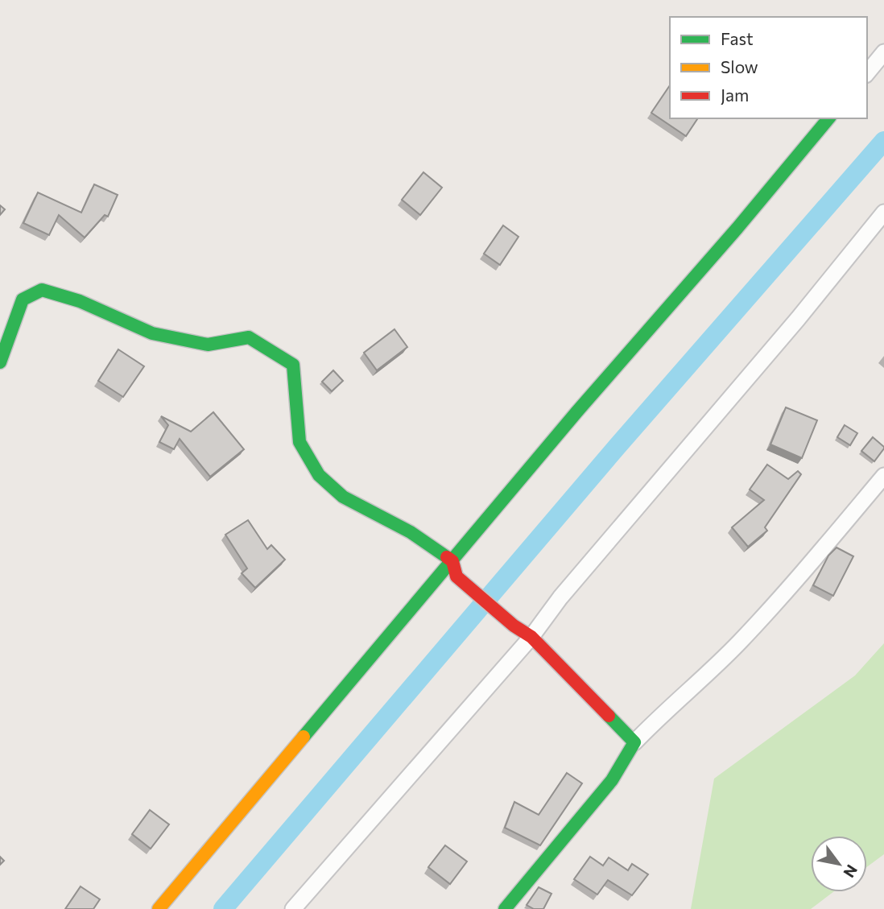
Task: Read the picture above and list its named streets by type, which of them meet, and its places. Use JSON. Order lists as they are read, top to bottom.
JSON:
{
  "legend": ["Fast", "Slow", "Jam"],
  "north": "bottom right"
}
